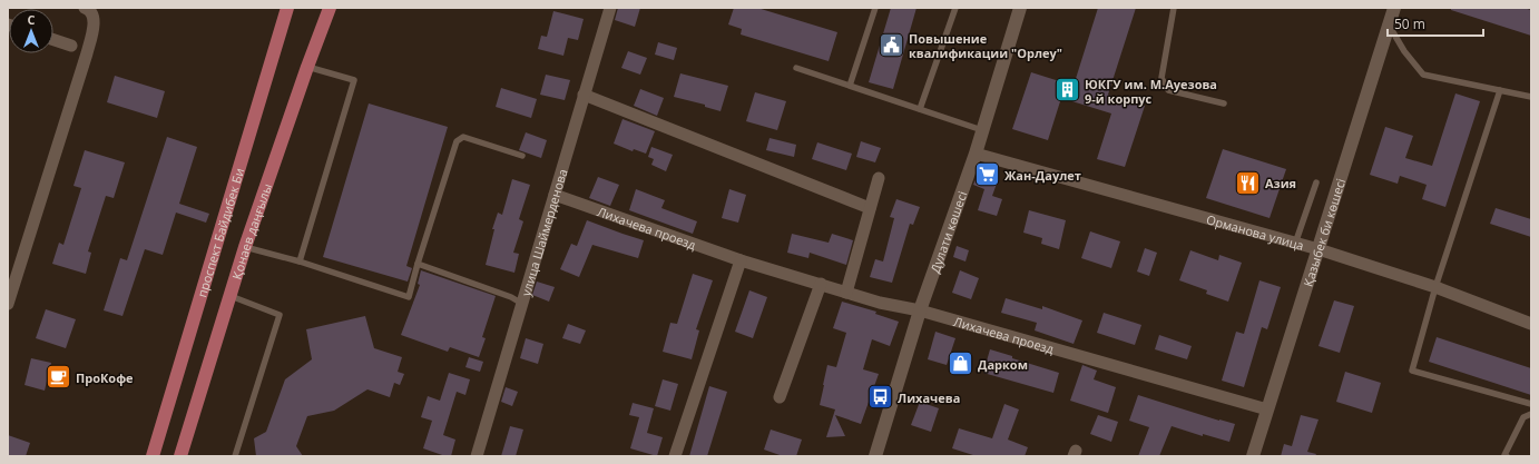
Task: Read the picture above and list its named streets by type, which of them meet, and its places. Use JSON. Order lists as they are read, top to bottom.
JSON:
{
  "streets": {
    "main road": [
      "Қонаев даңғылы",
      "проспект Байдибек Би",
      "Қазыбек би көшесі",
      "Дулати көшесі"
    ],
    "street": ["Лихачева проезд", "улица Шаймерденова", "Орманова улица"]
  },
  "crossings": [
    ["Лихачева проезд", "Қазыбек би көшесі"],
    ["Лихачева проезд", "улица Шаймерденова"],
    ["Лихачева проезд", "Дулати көшесі"],
    ["Қазыбек би көшесі", "Орманова улица"],
    ["Дулати көшесі", "Орманова улица"]
  ],
  "places": {
    "public building": ["Повышение квалификации \"Орлеу\""],
    "building": ["ЮКГУ им. М.Ауезова 9-й корпус"],
    "supermarket": ["Жан-Даулет"],
    "restaurant": ["Азия"],
    "shop": ["Дарком"],
    "cafe": ["ПроКофе"],
    "bus stop": ["Лихачева"]
  },
  "scale_bar": "50 m",
  "north": "top"
}
